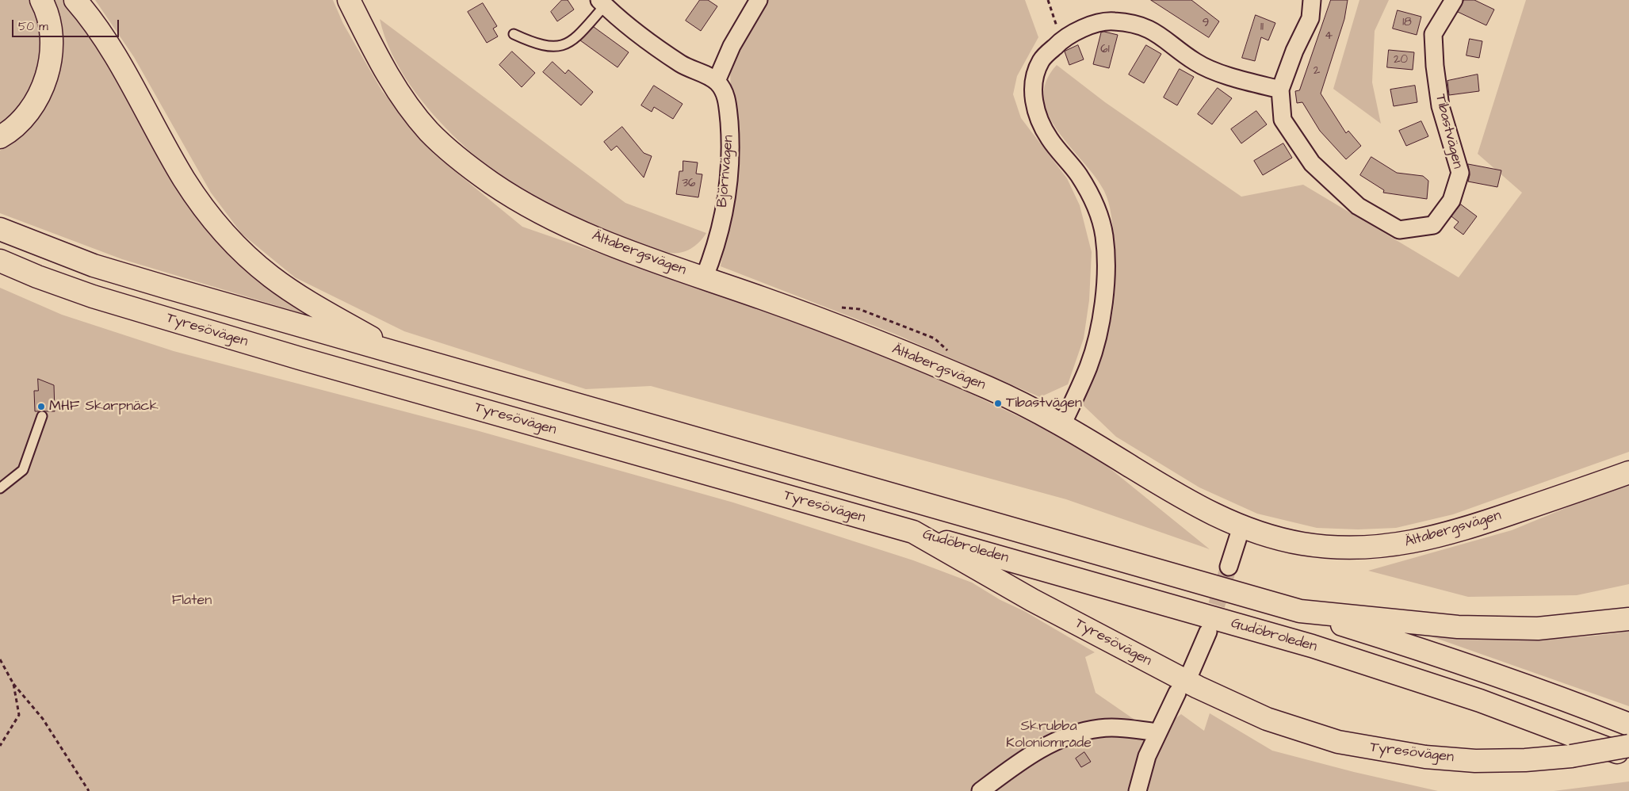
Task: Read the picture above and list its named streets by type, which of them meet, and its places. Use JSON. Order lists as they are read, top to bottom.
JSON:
{
  "streets": {
    "main road": ["Ältabergsvägen", "Tyresövägen", "Gudöbroleden"],
    "street": ["Tibastvägen", "Björnvägen"]
  },
  "crossings": [
    ["Björnvägen", "Ältabergsvägen"],
    ["Tyresövägen", "Gudöbroleden"]
  ],
  "parks": ["Flaten", "Skrubba Koloniområde"],
  "places": ["Tibastvägen", "MHF Skarpnäck"],
  "house_numbers": [
    "18",
    "9",
    "11",
    "4",
    "61",
    "20",
    "2",
    "36"
  ],
  "scale_bar": "50 m"
}
